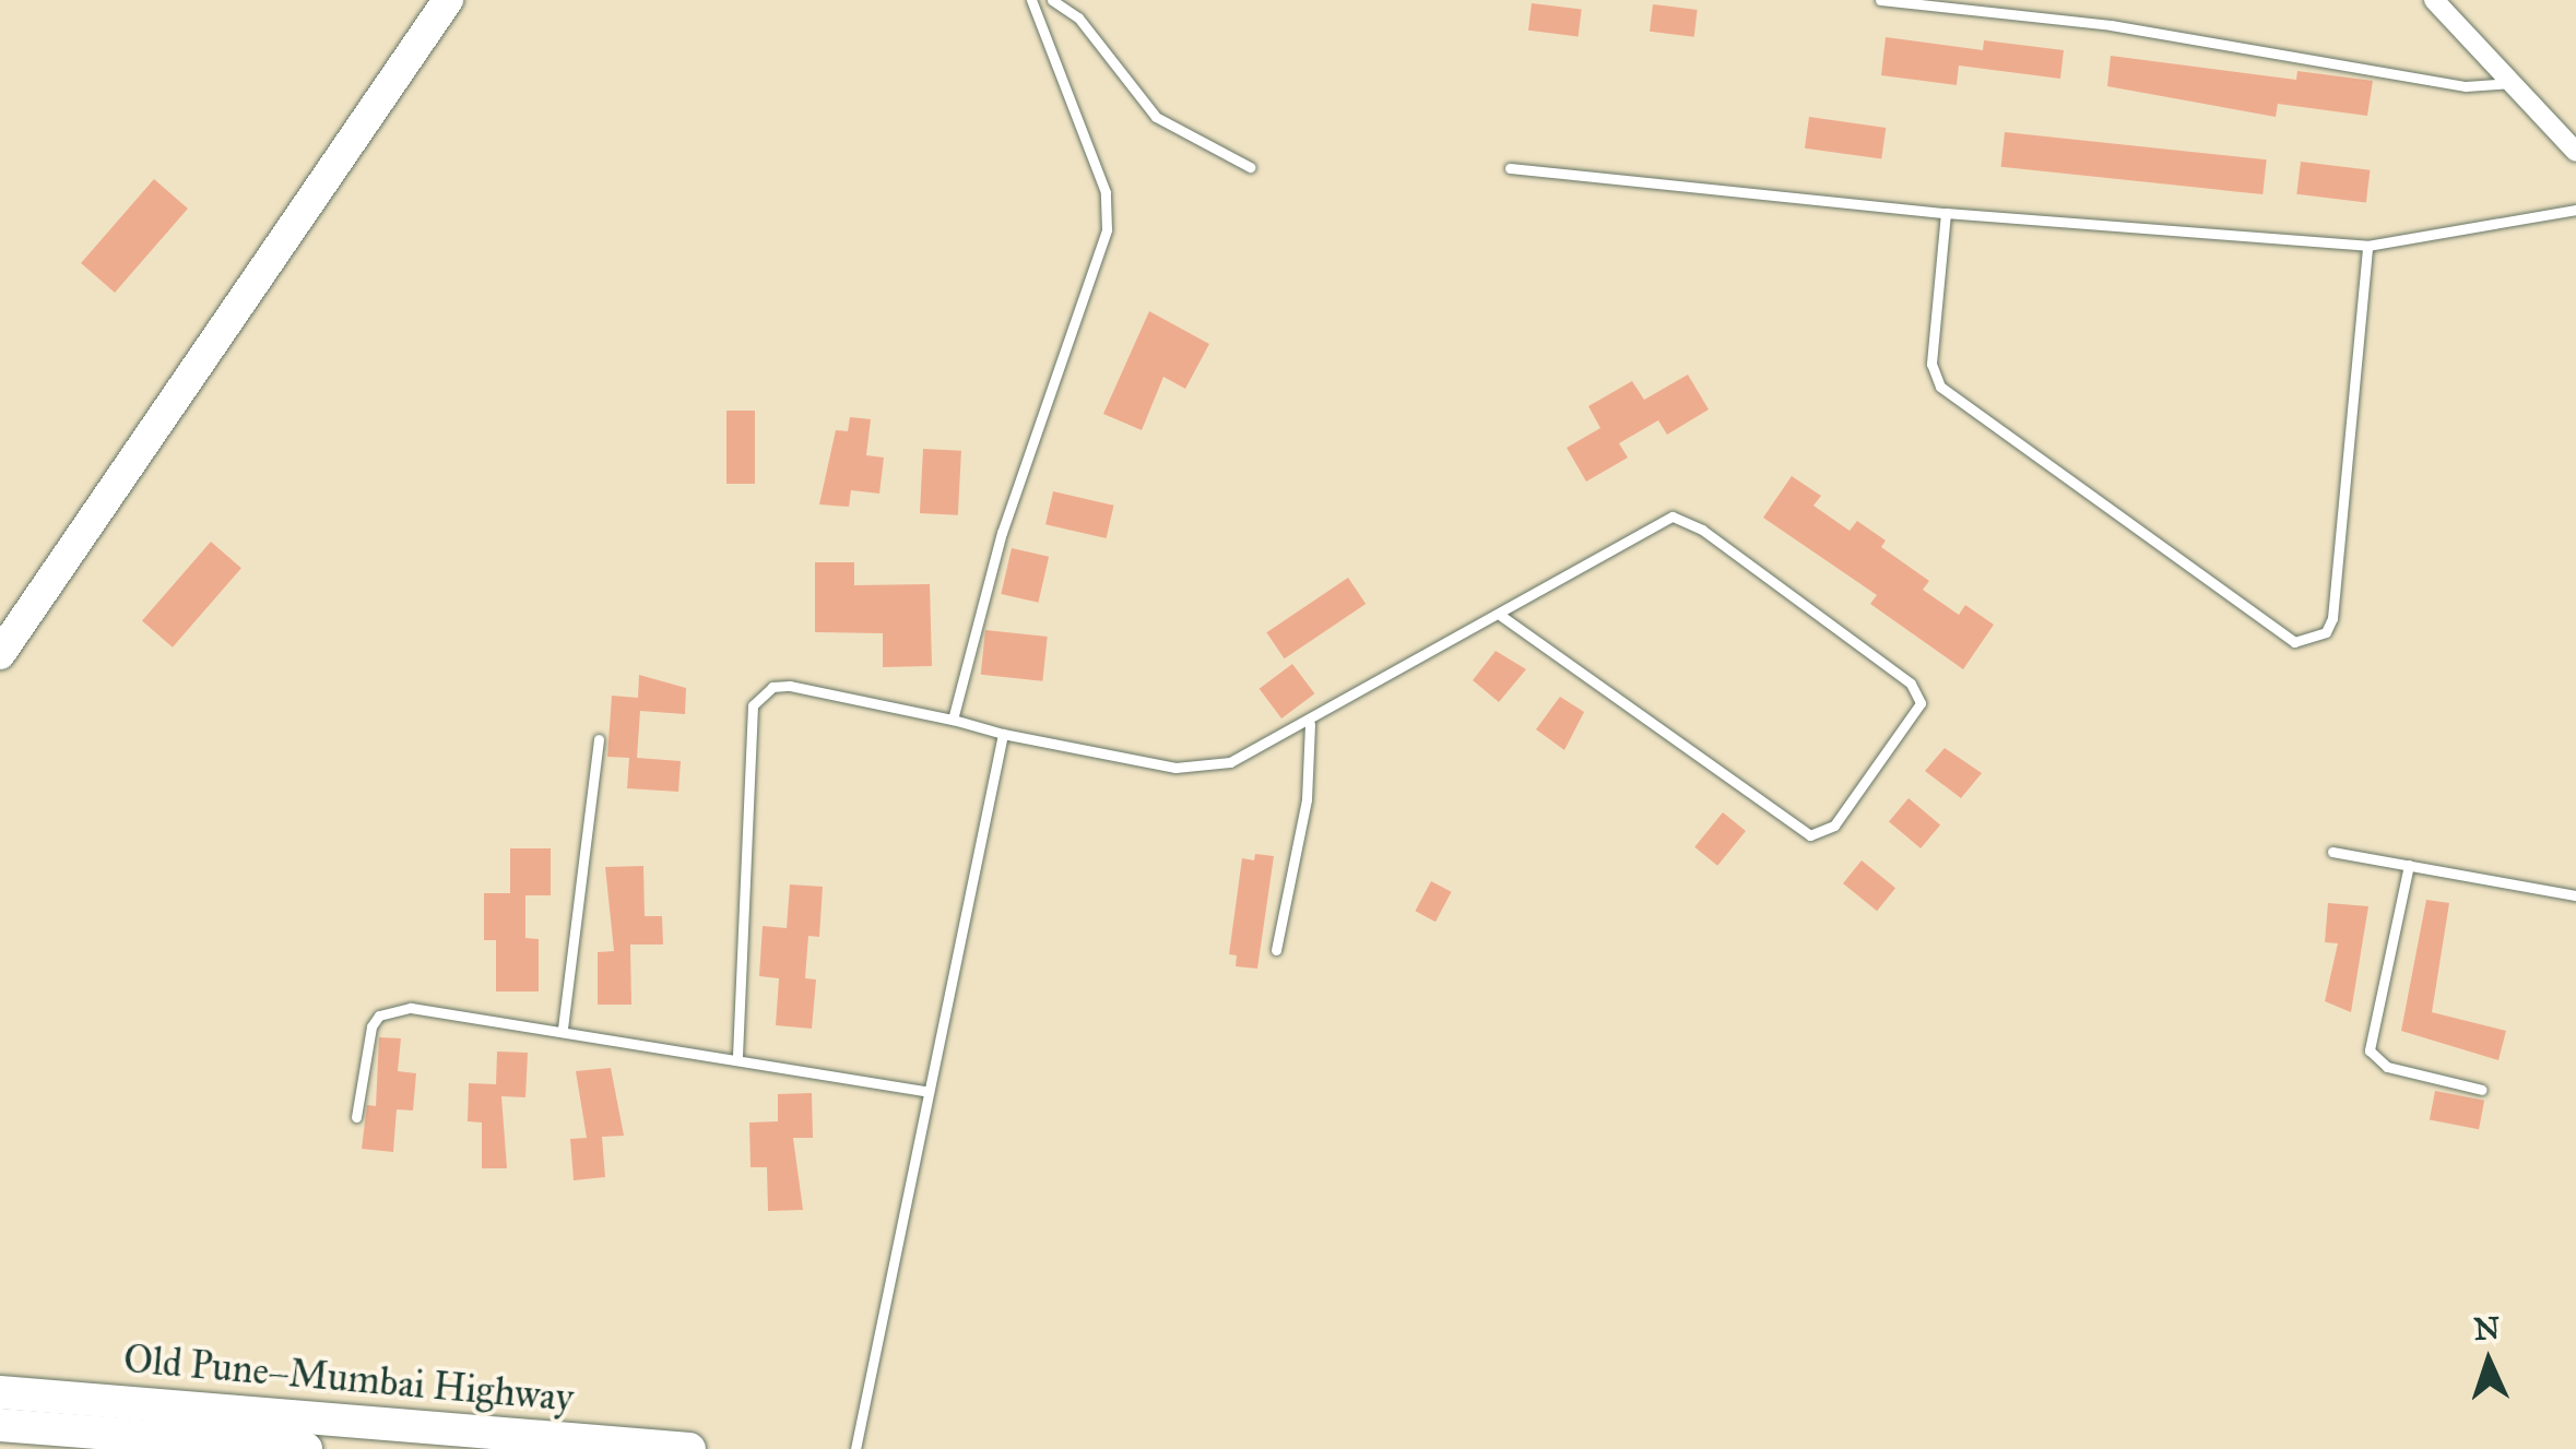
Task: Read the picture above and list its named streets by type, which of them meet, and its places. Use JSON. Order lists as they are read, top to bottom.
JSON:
{
  "streets": {
    "highway": ["Old Pune–Mumbai Highway"]
  },
  "north": "top"
}
